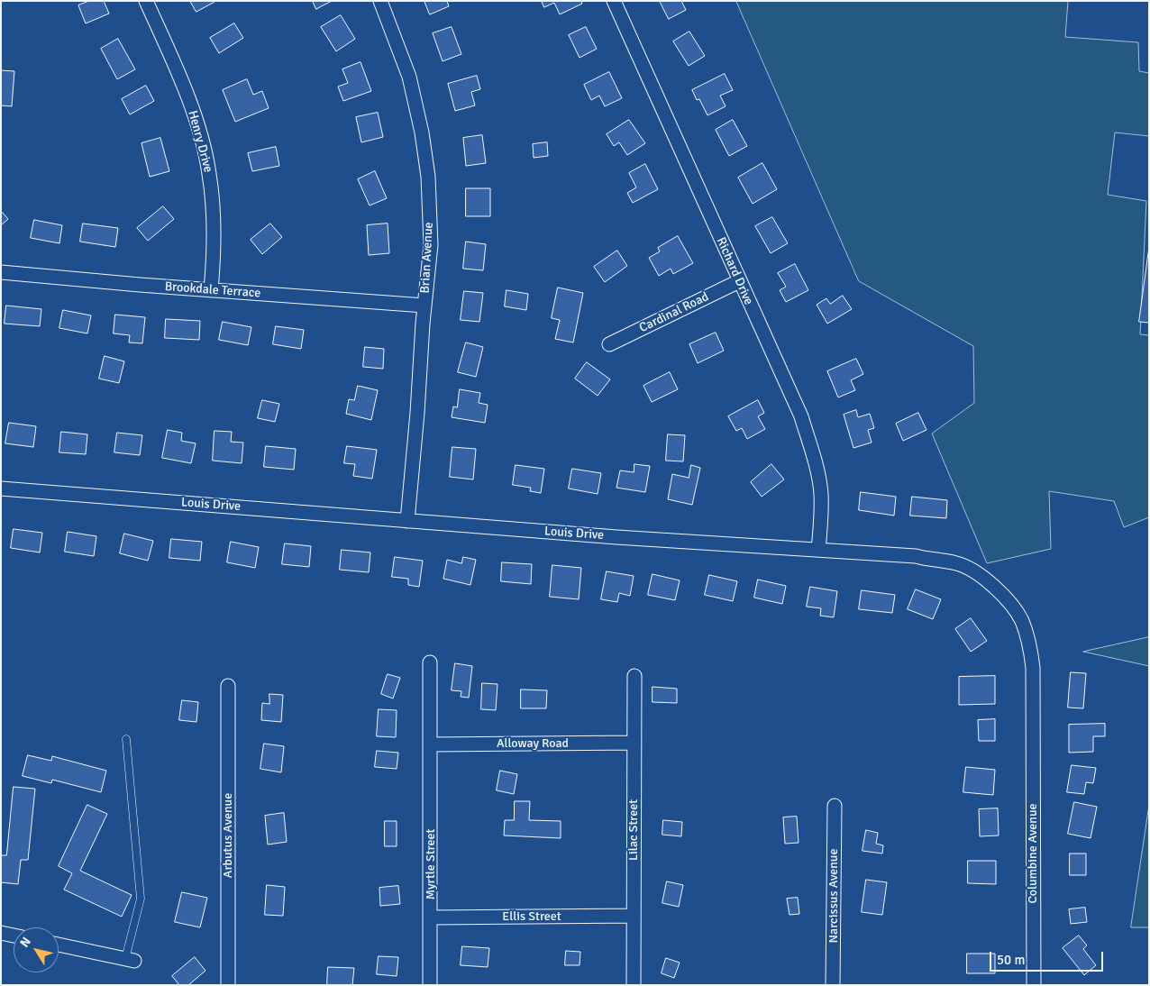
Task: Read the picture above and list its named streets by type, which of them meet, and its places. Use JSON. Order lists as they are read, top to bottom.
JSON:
{
  "streets": {
    "street": [
      "Henry Drive",
      "Brian Avenue",
      "Richard Drive",
      "Brookdale Terrace",
      "Cardinal Road",
      "Louis Drive",
      "Alloway Road",
      "Lilac Street",
      "Arbutus Avenue",
      "Columbine Avenue",
      "Myrtle Street",
      "Narcissus Avenue",
      "Ellis Street"
    ]
  },
  "crossings": [
    ["Henry Drive", "Brookdale Terrace"],
    ["Brian Avenue", "Brookdale Terrace"],
    ["Brian Avenue", "Louis Drive"],
    ["Richard Drive", "Cardinal Road"],
    ["Richard Drive", "Louis Drive"],
    ["Louis Drive", "Columbine Avenue"],
    ["Alloway Road", "Lilac Street"],
    ["Alloway Road", "Myrtle Street"],
    ["Lilac Street", "Ellis Street"],
    ["Myrtle Street", "Ellis Street"]
  ],
  "scale_bar": "50 m",
  "north": "top left"
}
